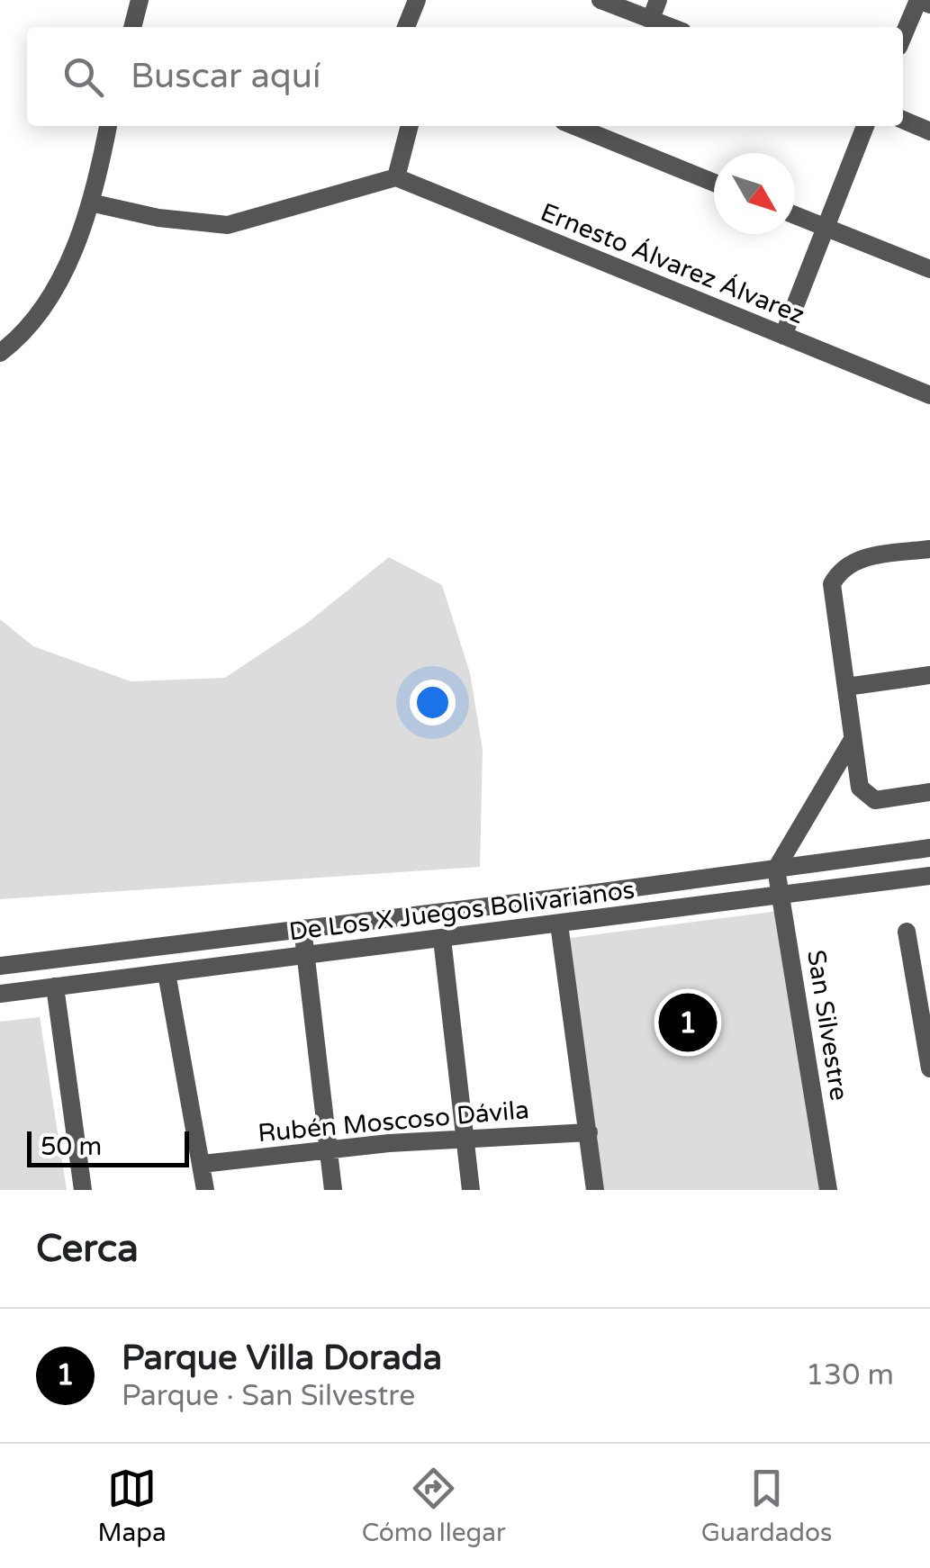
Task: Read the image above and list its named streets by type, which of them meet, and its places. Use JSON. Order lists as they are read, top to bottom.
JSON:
{
  "streets": {
    "street": [
      "Ernesto Álvarez Álvarez",
      "De Los X Juegos Bolivarianos",
      "San Silvestre",
      "Rubén Moscoso Dávila"
    ]
  },
  "crossings": [
    ["De Los X Juegos Bolivarianos", "San Silvestre"]
  ],
  "scale_bar": "50 m",
  "north": "bottom right",
  "page": {
    "search": "Buscar aquí",
    "pins": "1",
    "scale": "50 m",
    "heading": "Cerca",
    "list": [
      {
        "mark": "1",
        "name": "Parque Villa Dorada",
        "note": "Parque · San Silvestre",
        "value": "130 m"
      }
    ],
    "nav": ["Mapa", "Cómo llegar", "Guardados"]
  }
}
